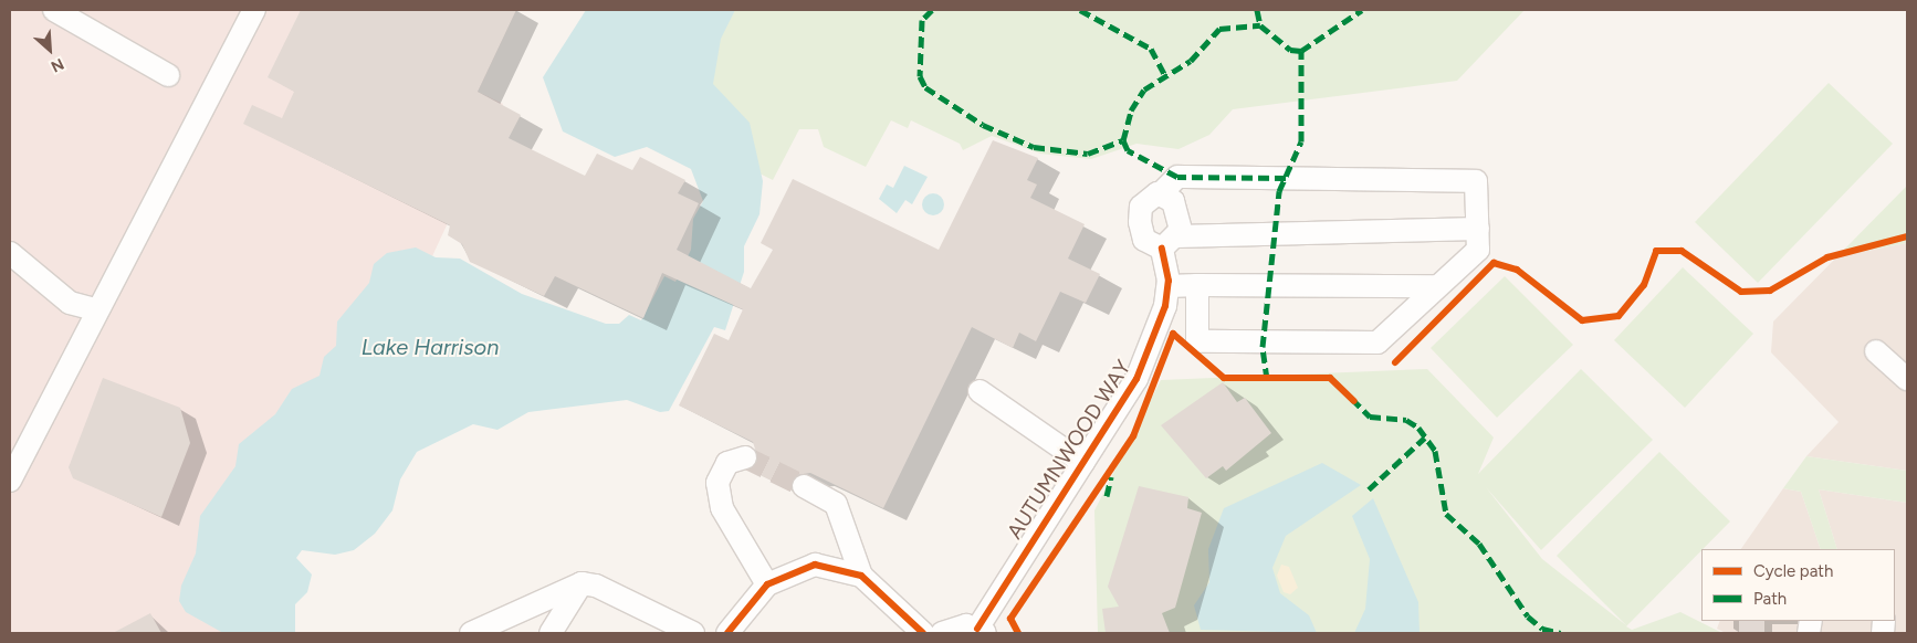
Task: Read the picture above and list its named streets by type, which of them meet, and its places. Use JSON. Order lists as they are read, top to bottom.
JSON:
{
  "streets": {
    "street": ["AUTUMNWOOD WAY"]
  },
  "water": ["Lake Harrison"],
  "legend": ["Cycle path", "Path"],
  "north": "bottom right"
}
